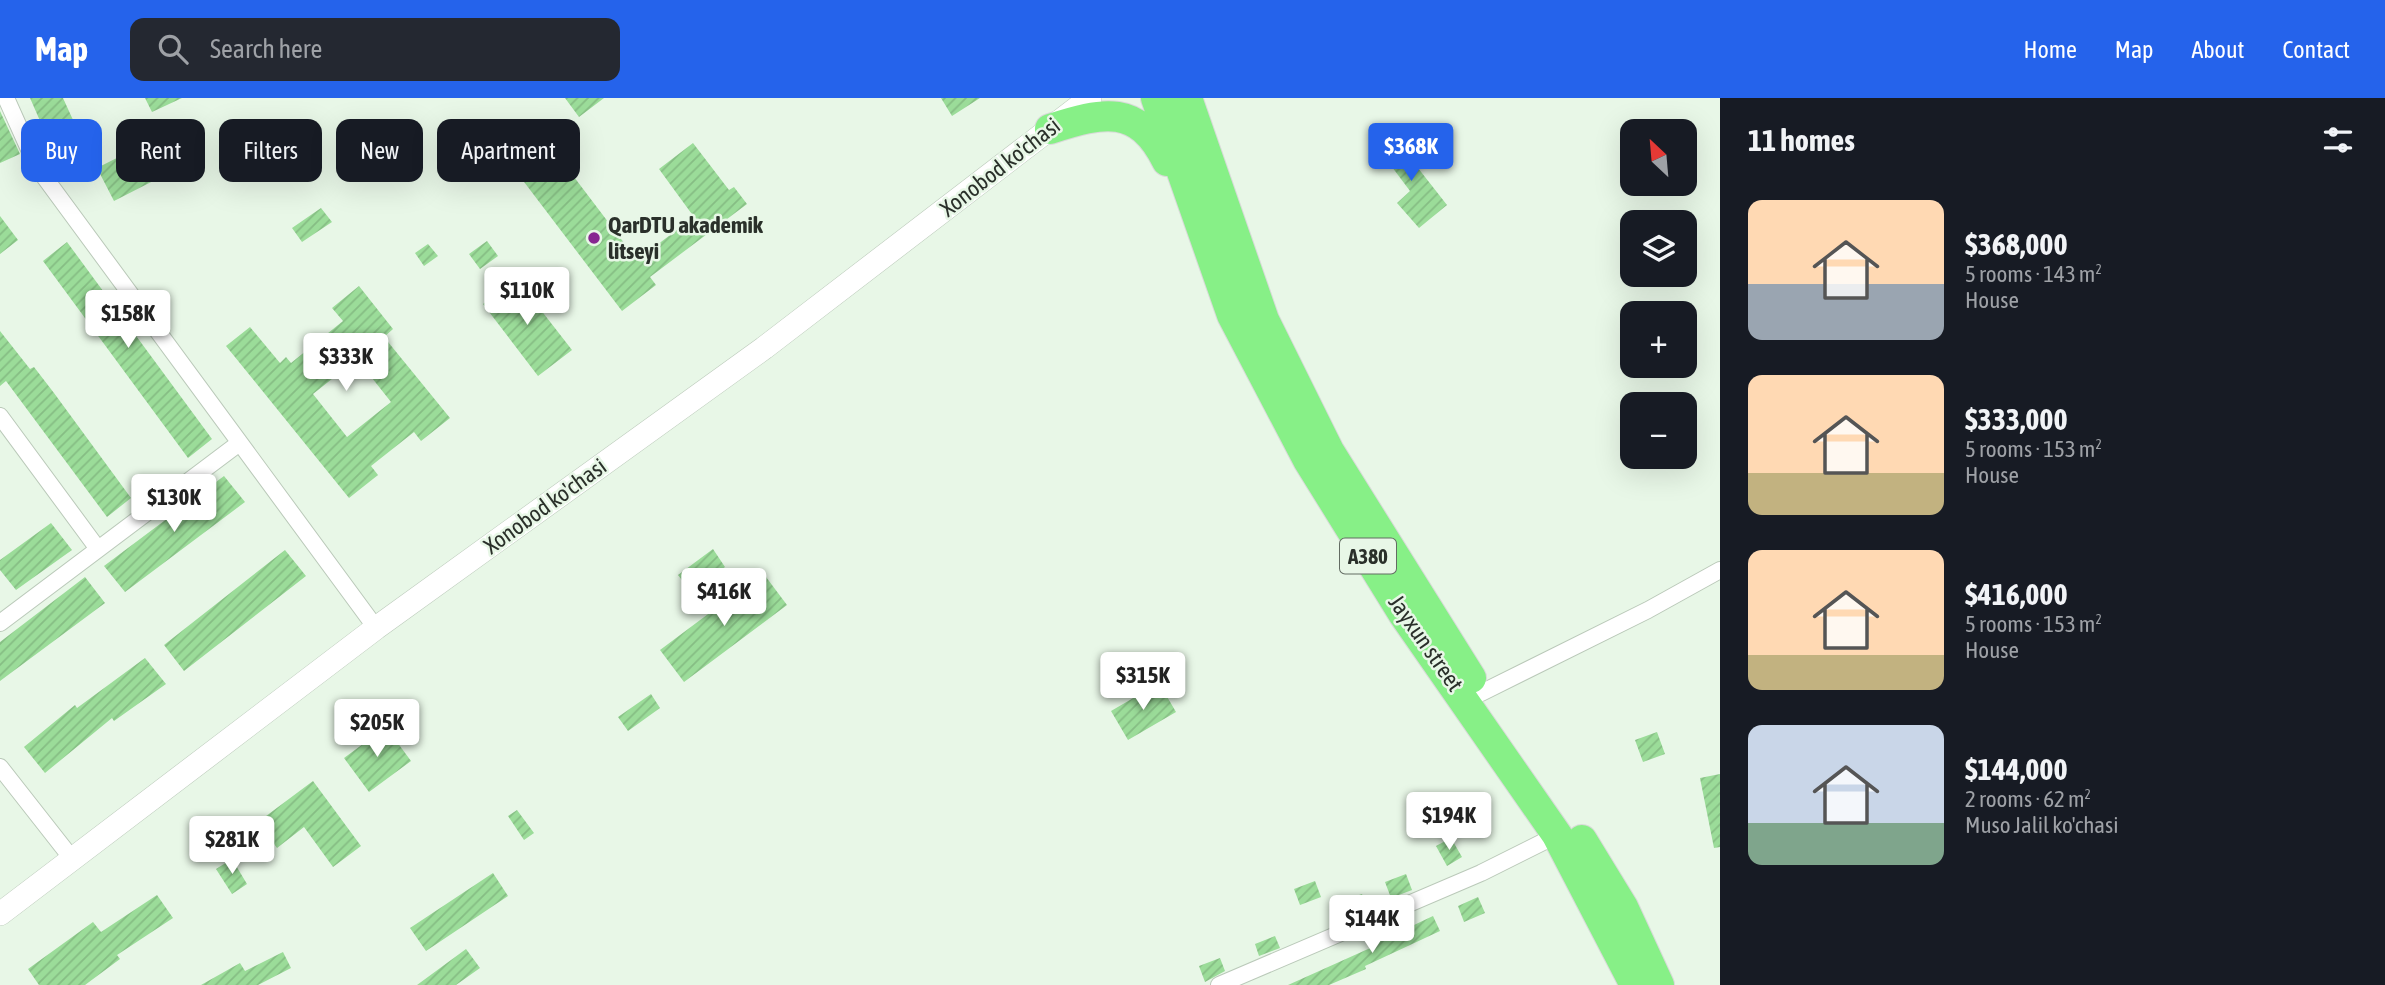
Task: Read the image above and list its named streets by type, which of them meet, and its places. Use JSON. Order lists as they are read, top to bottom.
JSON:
{
  "streets": {
    "highway": ["A380", "Jayxun street"],
    "main road": ["Xonobod ko'chasi"]
  },
  "places": ["QarDTU akademik litseyi"],
  "north": "top left",
  "page": {
    "header": "Map",
    "search": "Search here",
    "nav": [
      "Home",
      "Map",
      "About",
      "Contact"
    ],
    "heading": "11 homes",
    "map_buttons": ["+", "−"],
    "chip": [
      "Buy",
      "Rent",
      "Filters",
      "New",
      "Apartment"
    ],
    "price": [
      "$368K",
      "$110K",
      "$158K",
      "$333K",
      "$130K",
      "$416K",
      "$315K",
      "$205K",
      "$194K",
      "$281K",
      "$144K"
    ],
    "list": [
      {
        "name": "$368,000",
        "note": "5 rooms · 143 m² · House"
      },
      {
        "name": "$333,000",
        "note": "5 rooms · 153 m² · House"
      },
      {
        "name": "$416,000",
        "note": "5 rooms · 153 m² · House"
      },
      {
        "name": "$144,000",
        "note": "2 rooms · 62 m² · Muso Jalil ko'chasi"
      }
    ]
  }
}
